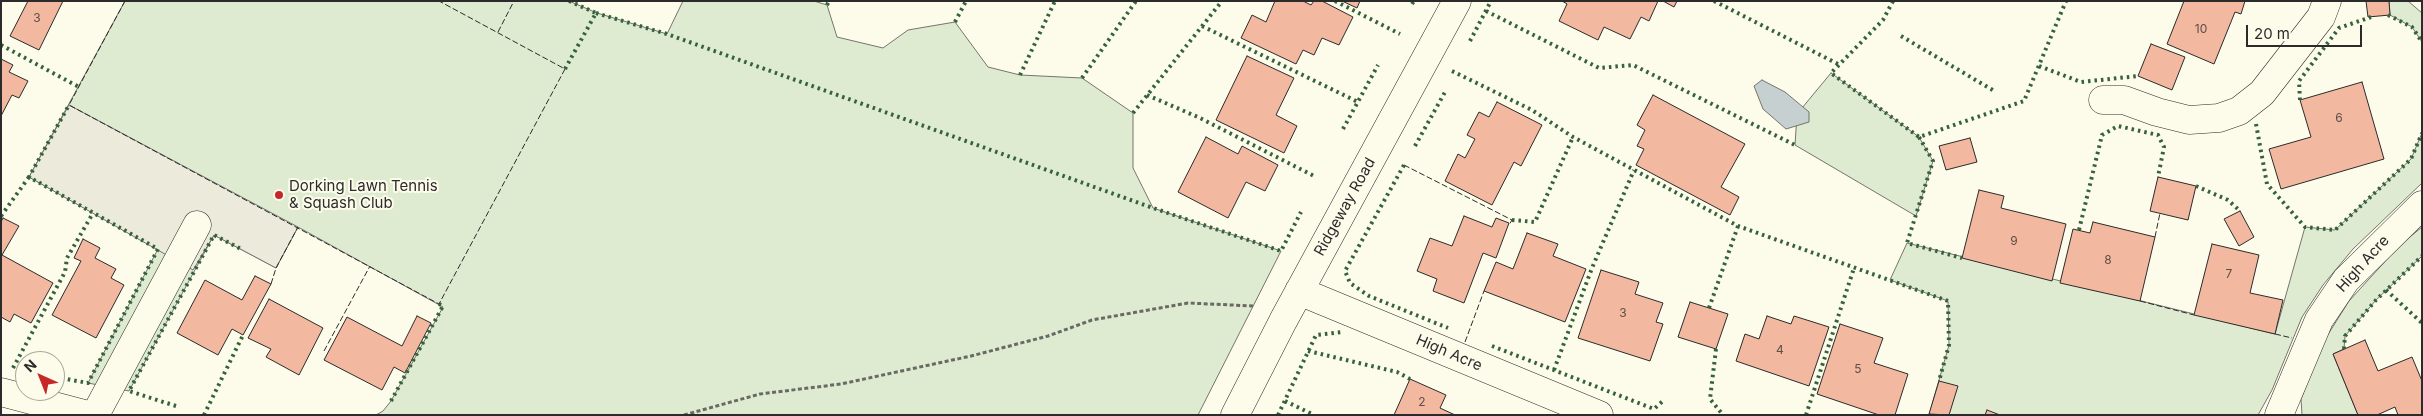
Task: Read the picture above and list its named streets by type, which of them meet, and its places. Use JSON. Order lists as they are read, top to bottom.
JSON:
{
  "streets": {
    "street": ["Ridgeway Road", "High Acre"]
  },
  "crossings": [
    ["Ridgeway Road", "High Acre"]
  ],
  "places": ["Dorking Lawn Tennis & Squash Club"],
  "house_numbers": [
    "3",
    "10",
    "6",
    "9",
    "8",
    "7",
    "3",
    "4",
    "5",
    "2"
  ],
  "scale_bar": "20 m",
  "north": "top left"
}
